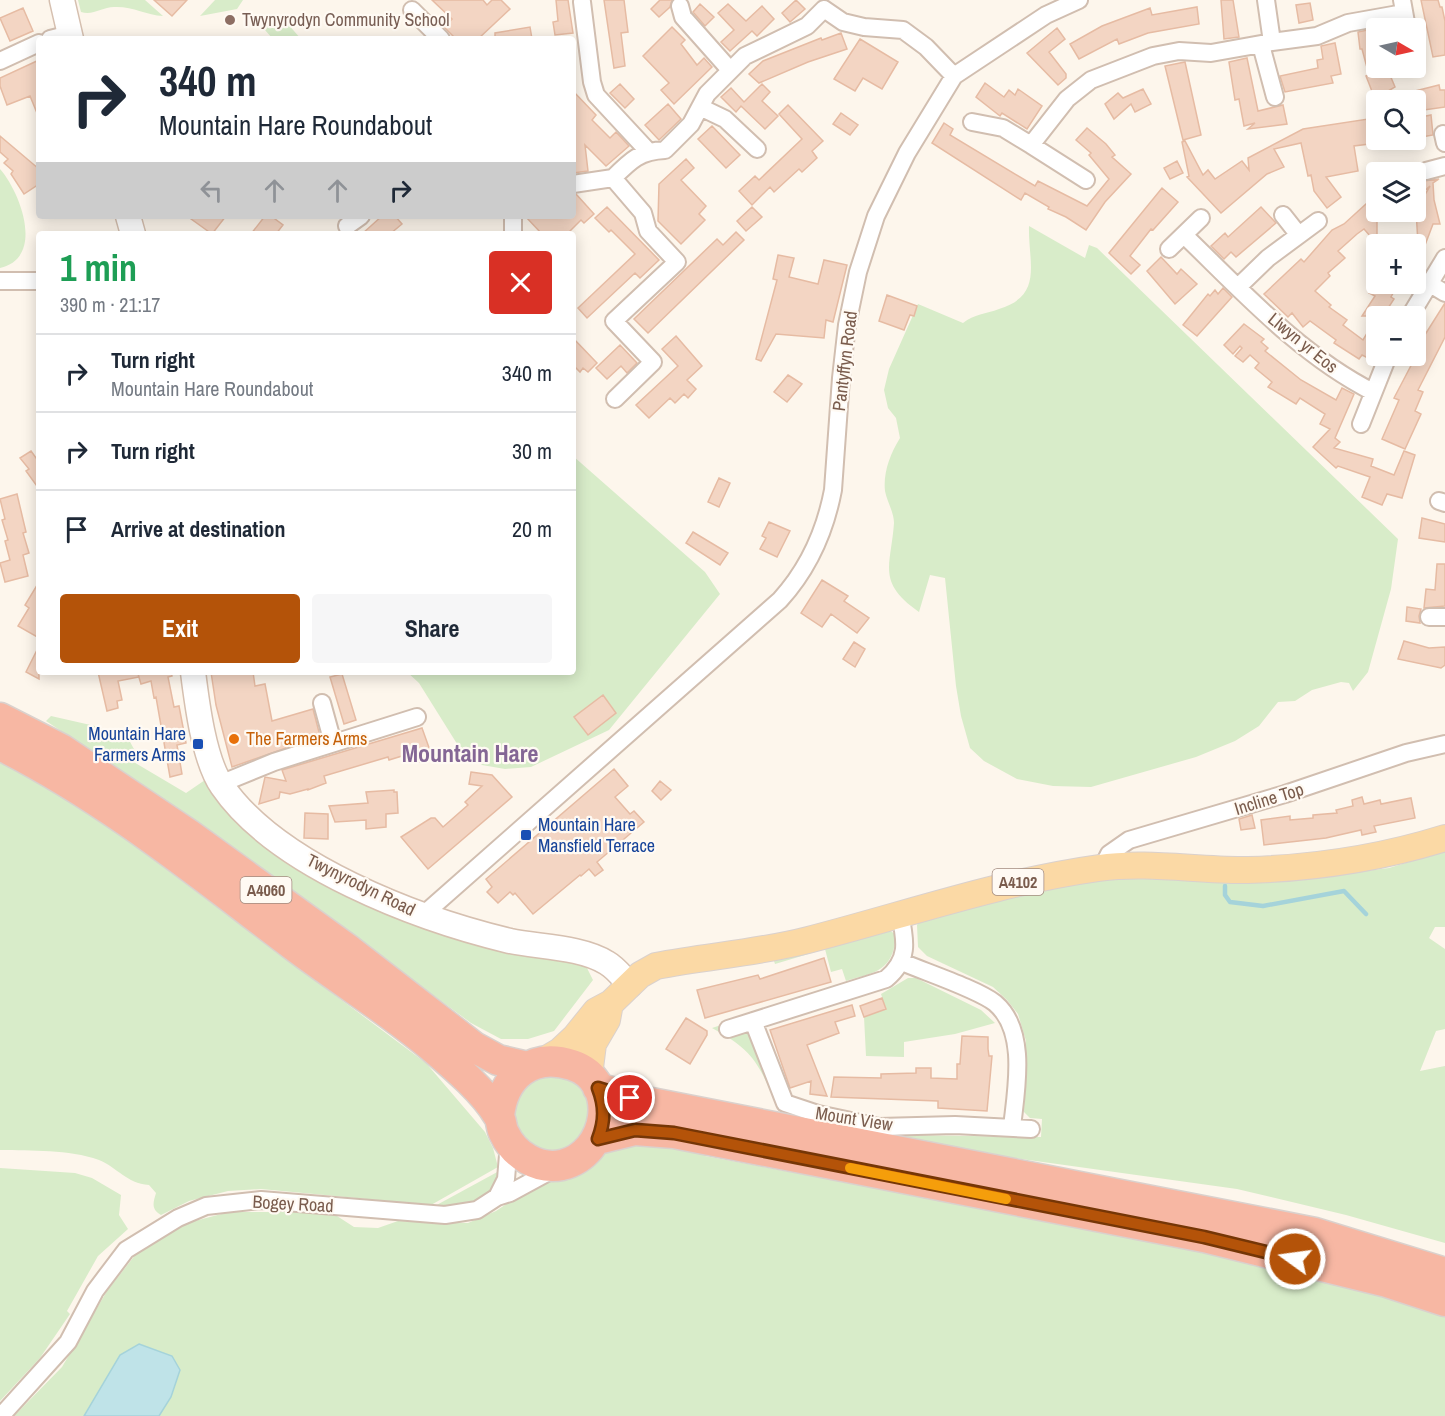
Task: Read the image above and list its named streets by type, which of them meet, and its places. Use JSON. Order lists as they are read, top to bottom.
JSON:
{
  "streets": {
    "highway": ["A4060"],
    "main road": ["A4102"],
    "street": [
      "Llwyn yr Eos",
      "Pantyffyn Road",
      "Incline Top",
      "Twynyrodyn Road",
      "Mount View",
      "Bogey Road"
    ]
  },
  "crossings": [
    ["Pantyffyn Road", "Twynyrodyn Road"],
    ["Incline Top", "A4102"],
    ["A4102", "Twynyrodyn Road"],
    ["A4102", "A4060"],
    ["A4102", "Bogey Road"],
    ["A4060", "Bogey Road"]
  ],
  "districts": ["Mountain Hare"],
  "places": {
    "other": ["Twynyrodyn Community School", "The Farmers Arms"],
    "transit": ["Mountain Hare Farmers Arms", "Mountain Hare Mansfield Terrace"]
  },
  "north": "right",
  "page": {
    "map_buttons": ["+", "−"],
    "turn": ["340 m", "Mountain Hare Roundabout"],
    "heading": ["1 min", "390 m · 21:17"],
    "list": [
      {
        "name": "Turn right",
        "note": "Mountain Hare Roundabout",
        "value": "340 m"
      },
      {
        "name": "Turn right",
        "value": "30 m"
      },
      {
        "name": "Arrive at destination",
        "value": "20 m"
      }
    ],
    "buttons": ["Exit", "Share"]
  }
}
